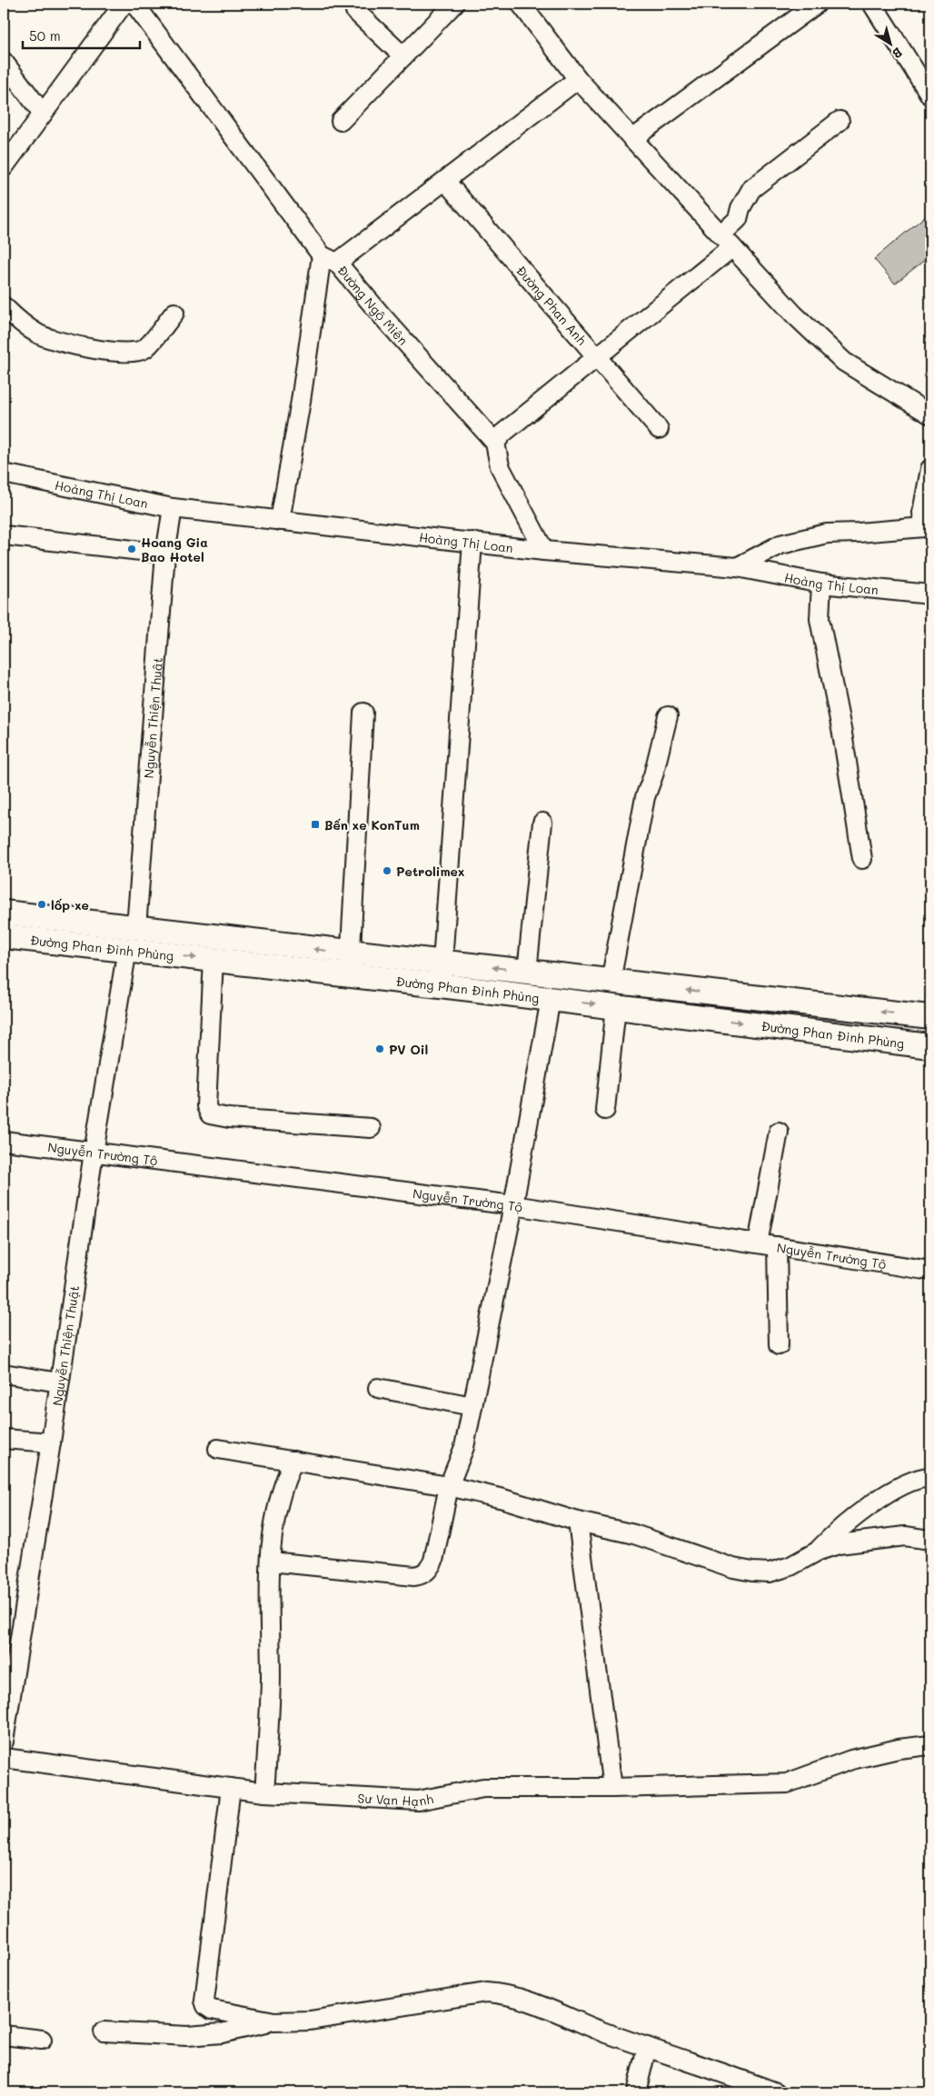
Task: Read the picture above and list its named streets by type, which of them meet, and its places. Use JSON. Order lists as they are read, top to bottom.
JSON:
{
  "streets": {
    "main road": ["Đường Phan Đình Phùng"],
    "street": [
      "Đường Ngộ Miên",
      "Đường Phan Anh",
      "Hoàng Thị Loan",
      "Nguyễn Thiện Thuật",
      "Nguyễn Trường Tộ",
      "Sư Vạn Hạnh"
    ]
  },
  "crossings": [
    ["Hoàng Thị Loan", "Nguyễn Thiện Thuật"],
    ["Nguyễn Thiện Thuật", "Đường Phan Đình Phùng"],
    ["Nguyễn Thiện Thuật", "Nguyễn Trường Tộ"]
  ],
  "places": {
    "other": [
      "Hoang Gia Bao Hotel",
      "Petrolimex",
      "lốp xe",
      "PV Oil"
    ],
    "transit": ["Bến xe KonTum"]
  },
  "scale_bar": "50 m",
  "north": "bottom right"
}
